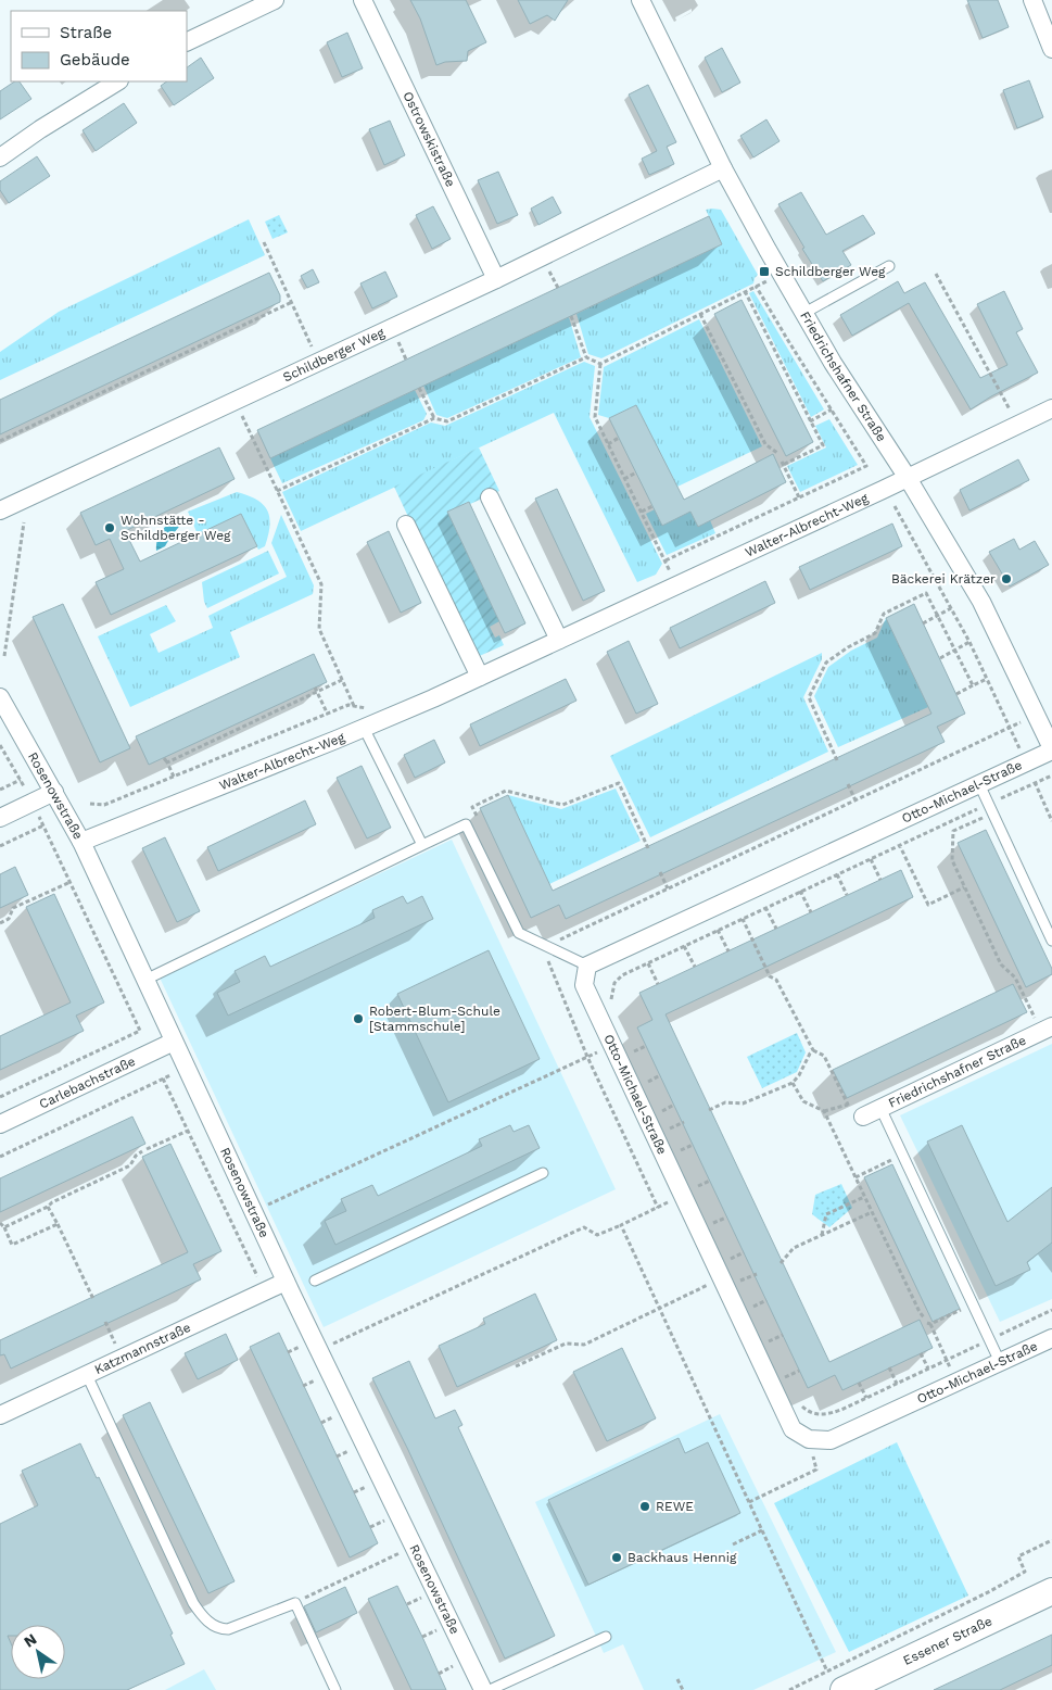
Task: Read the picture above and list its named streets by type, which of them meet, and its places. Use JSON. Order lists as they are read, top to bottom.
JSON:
{
  "streets": {
    "main road": ["Essener Straße"],
    "street": [
      "Ostrowskistraße",
      "Schildberger Weg",
      "Friedrichshafner Straße",
      "Walter-Albrecht-Weg",
      "Otto-Michael-Straße",
      "Rosenowstraße",
      "Carlebachstraße",
      "Katzmannstraße"
    ]
  },
  "crossings": [
    ["Ostrowskistraße", "Schildberger Weg"],
    ["Schildberger Weg", "Friedrichshafner Straße"],
    ["Friedrichshafner Straße", "Walter-Albrecht-Weg"],
    ["Friedrichshafner Straße", "Otto-Michael-Straße"],
    ["Walter-Albrecht-Weg", "Rosenowstraße"],
    ["Rosenowstraße", "Carlebachstraße"],
    ["Rosenowstraße", "Katzmannstraße"]
  ],
  "places": {
    "transit": ["Schildberger Weg"],
    "other": [
      "Wohnstätte - Schildberger Weg",
      "Bäckerei Krätzer",
      "Robert-Blum-Schule [Stammschule]",
      "REWE",
      "Backhaus Hennig"
    ]
  },
  "legend": ["Straße", "Gebäude"],
  "north": "top left"
}
